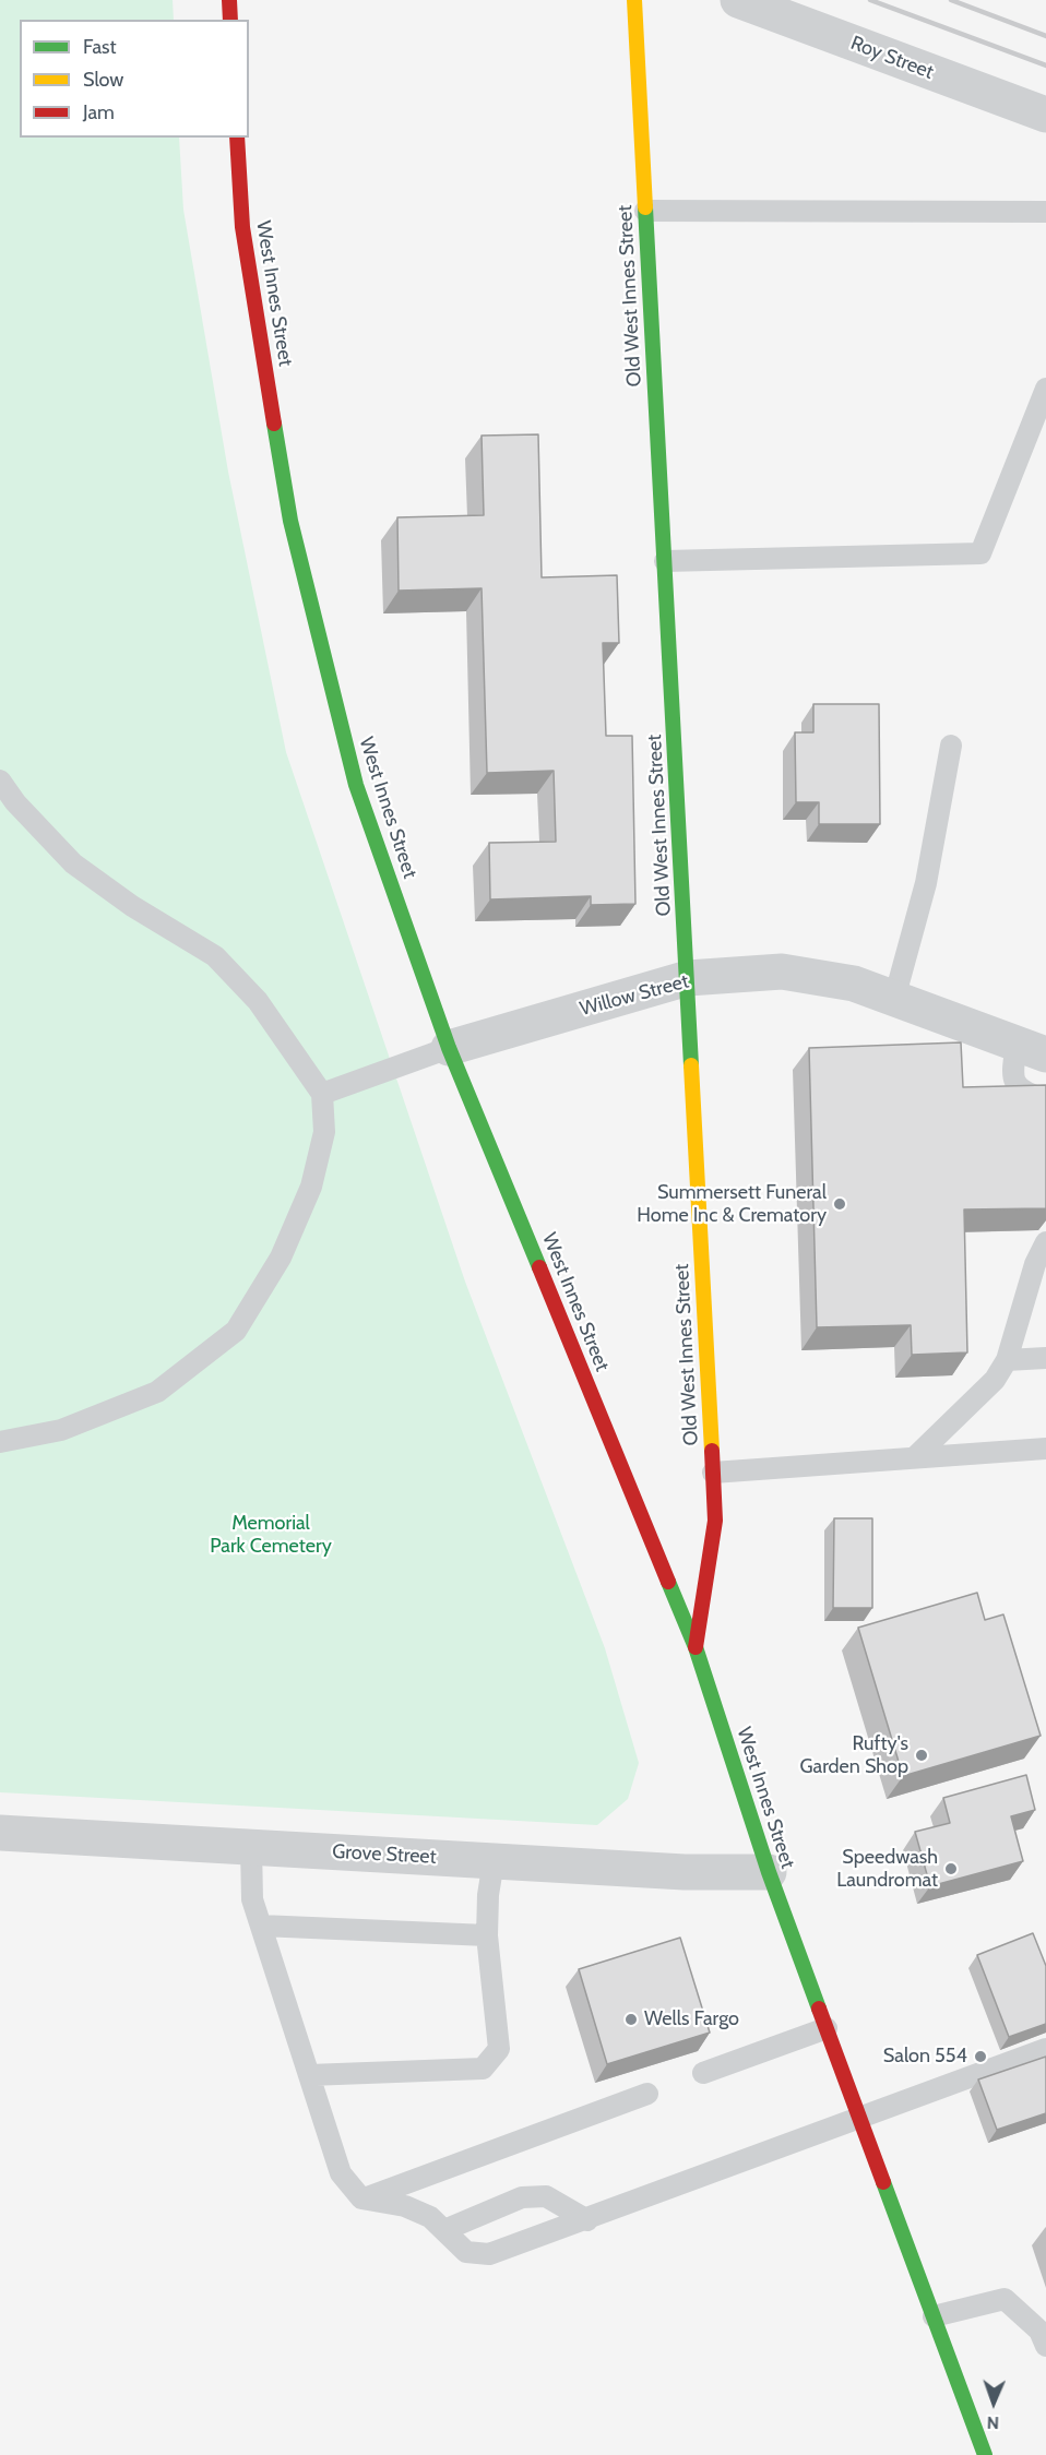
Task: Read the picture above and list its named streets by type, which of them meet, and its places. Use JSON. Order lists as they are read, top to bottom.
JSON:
{
  "streets": {
    "main road": ["West Innes Street", "Old West Innes Street"],
    "street": ["Roy Street", "Willow Street", "Grove Street"]
  },
  "crossings": [
    ["West Innes Street", "Old West Innes Street"],
    ["West Innes Street", "Willow Street"],
    ["West Innes Street", "Grove Street"],
    ["Old West Innes Street", "Willow Street"]
  ],
  "parks": ["Memorial Park Cemetery"],
  "places": [
    "Summersett Funeral Home Inc & Crematory",
    "Rufty's Garden Shop",
    "Speedwash Laundromat",
    "Wells Fargo",
    "Salon 554"
  ],
  "legend": ["Fast", "Slow", "Jam"],
  "north": "bottom"
}
